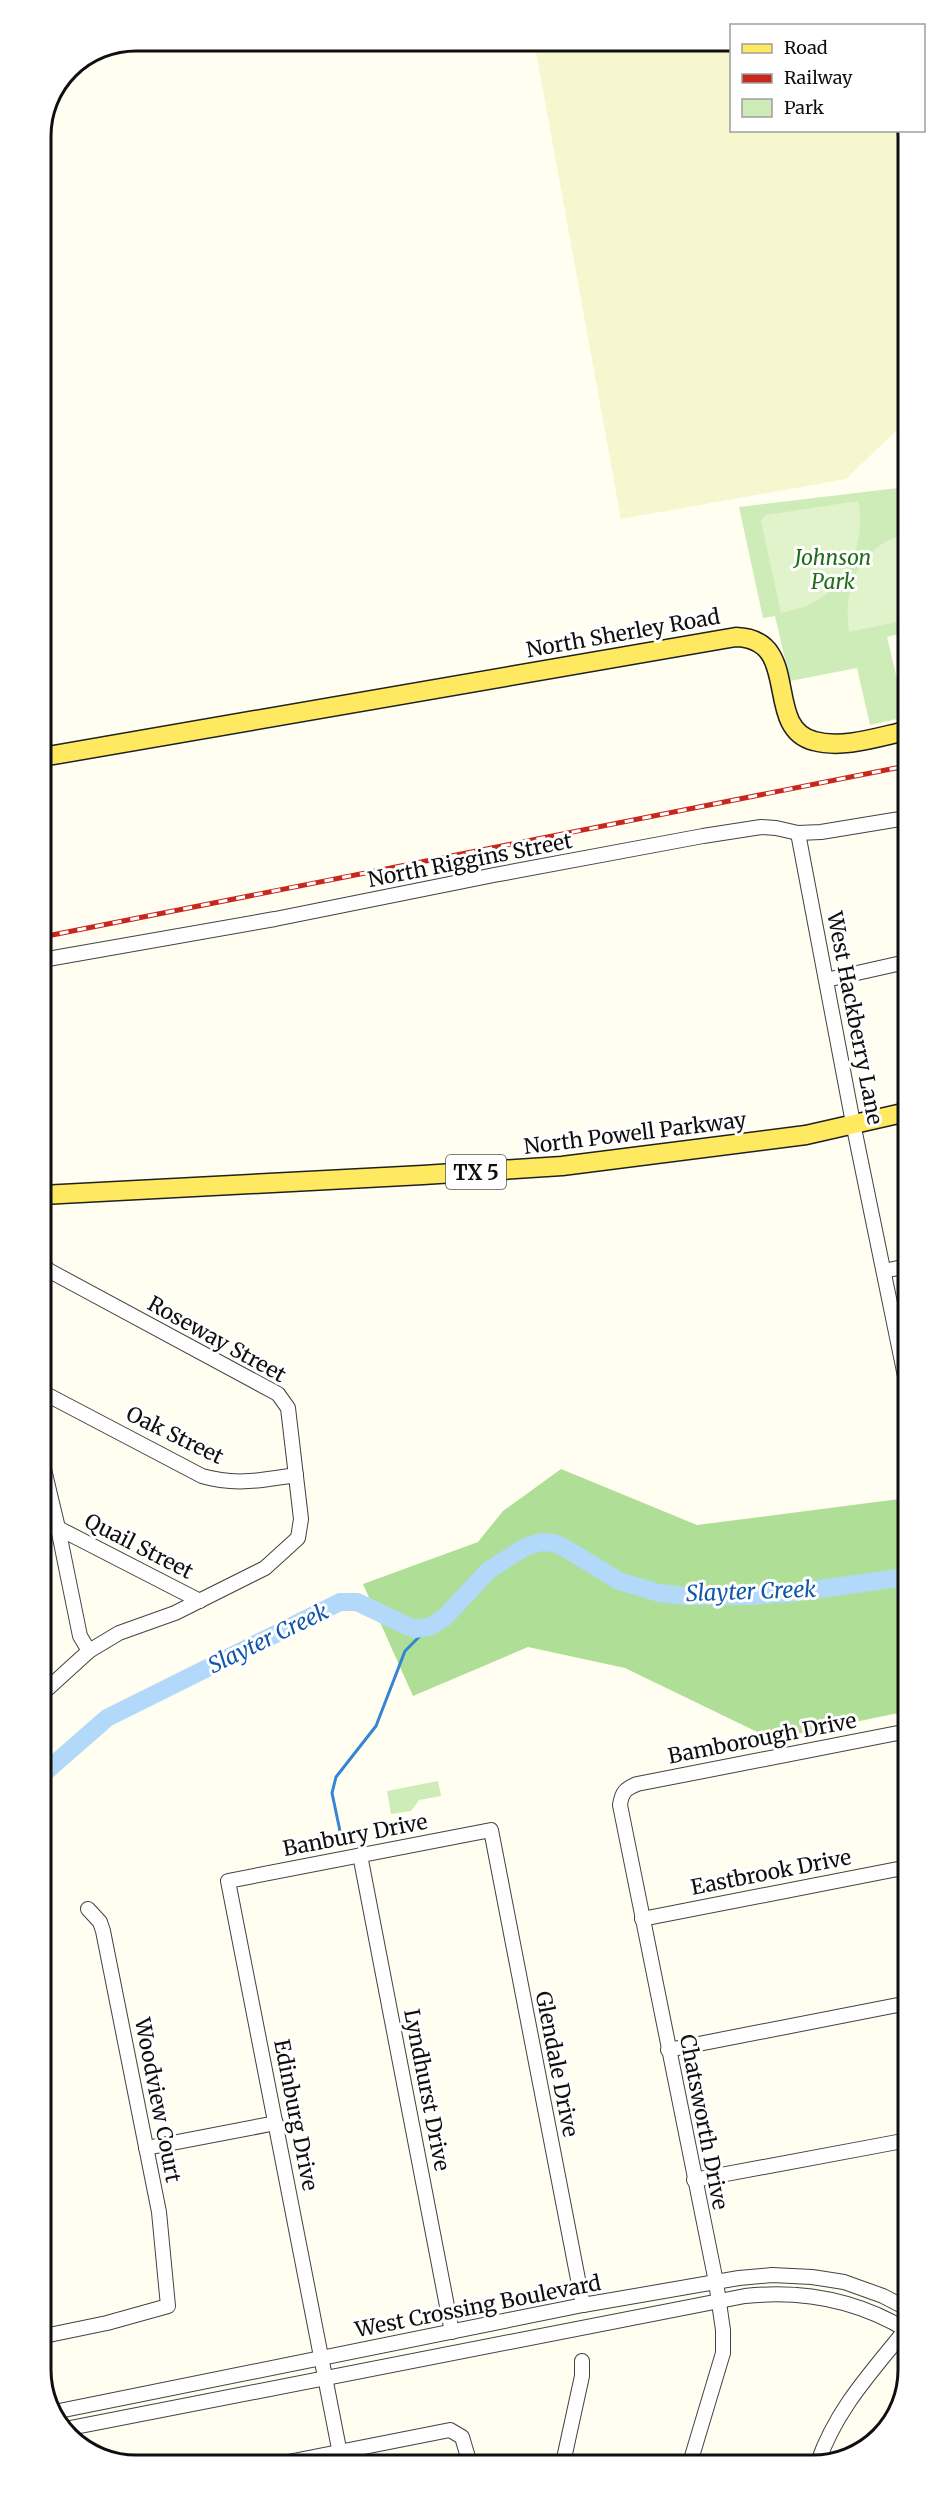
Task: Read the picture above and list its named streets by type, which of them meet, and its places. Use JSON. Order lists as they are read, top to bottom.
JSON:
{
  "streets": {
    "main road": ["North Sherley Road", "North Powell Parkway", "TX 5"],
    "street": [
      "North Riggins Street",
      "West Hackberry Lane",
      "Roseway Street",
      "Oak Street",
      "Quail Street",
      "Bamborough Drive",
      "Banbury Drive",
      "Eastbrook Drive",
      "Glendale Drive",
      "Lyndhurst Drive",
      "Woodview Court",
      "Edinburg Drive",
      "Chatsworth Drive",
      "West Crossing Boulevard"
    ]
  },
  "crossings": [
    ["North Riggins Street", "West Hackberry Lane"],
    ["West Hackberry Lane", "North Powell Parkway"],
    ["Roseway Street", "Oak Street"],
    ["Roseway Street", "Quail Street"],
    ["Bamborough Drive", "Chatsworth Drive"],
    ["Banbury Drive", "Glendale Drive"],
    ["Banbury Drive", "Lyndhurst Drive"],
    ["Banbury Drive", "Edinburg Drive"],
    ["Eastbrook Drive", "Chatsworth Drive"],
    ["Glendale Drive", "West Crossing Boulevard"],
    ["Lyndhurst Drive", "West Crossing Boulevard"],
    ["Edinburg Drive", "West Crossing Boulevard"],
    ["Chatsworth Drive", "West Crossing Boulevard"]
  ],
  "water": ["Slayter Creek"],
  "parks": ["Johnson Park"],
  "legend": ["Road", "Railway", "Park"]
}
